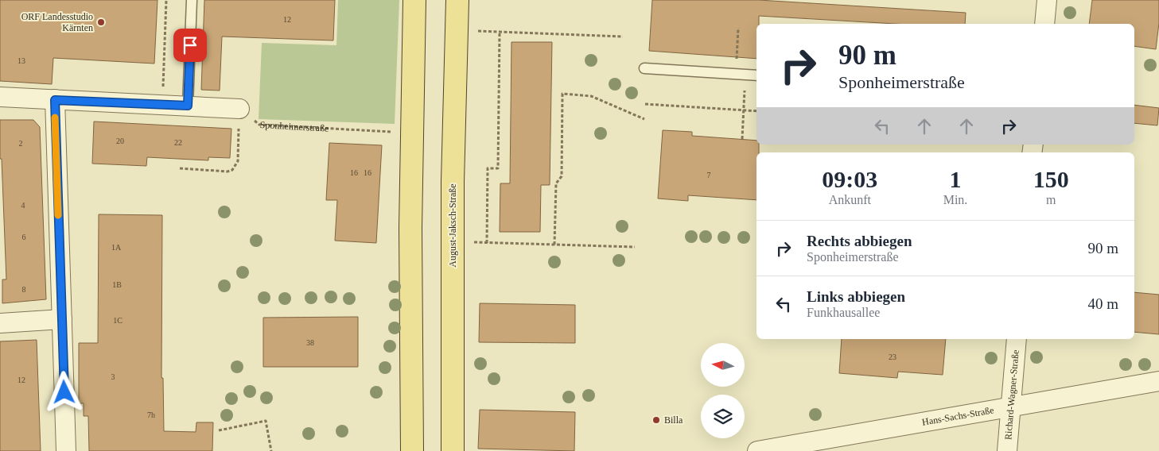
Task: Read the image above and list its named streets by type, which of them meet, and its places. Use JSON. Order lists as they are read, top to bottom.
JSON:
{
  "streets": {
    "main road": ["August-Jaksch-Straße"],
    "street": ["Richard-Wagner-Straße", "Hans-Sachs-Straße"],
    "path": ["Sponheimerstraße"]
  },
  "crossings": [
    ["Richard-Wagner-Straße", "Hans-Sachs-Straße"]
  ],
  "places": ["ORF Landesstudio Kärnten", "Billa"],
  "house_numbers": [
    "12",
    "13",
    "20",
    "22",
    "2",
    "16",
    "16",
    "7",
    "4",
    "6",
    "1A",
    "1B",
    "8",
    "1C",
    "38",
    "23",
    "3",
    "12",
    "7h"
  ],
  "north": "left",
  "page": {
    "turn": ["90 m", "Sponheimerstraße"],
    "eta": [
      "09:03",
      "Ankunft",
      "1",
      "Min.",
      "150",
      "m"
    ],
    "list": [
      {
        "name": "Rechts abbiegen",
        "note": "Sponheimerstraße",
        "value": "90 m"
      },
      {
        "name": "Links abbiegen",
        "note": "Funkhausallee",
        "value": "40 m"
      }
    ]
  }
}
